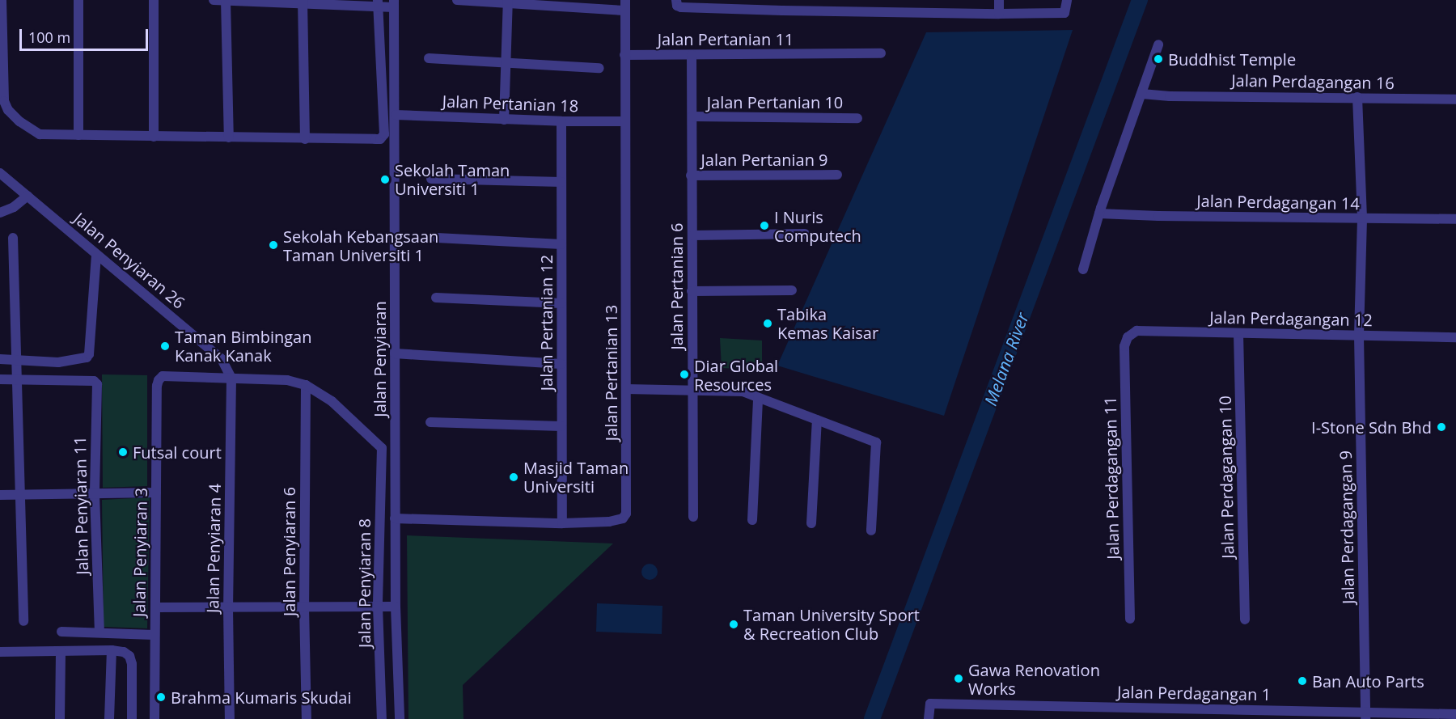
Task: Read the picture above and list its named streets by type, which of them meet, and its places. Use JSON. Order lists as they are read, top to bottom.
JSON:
{
  "streets": {
    "street": [
      "Jalan Pertanian 11",
      "Jalan Perdagangan 16",
      "Jalan Pertanian 10",
      "Jalan Pertanian 18",
      "Jalan Pertanian 9",
      "Jalan Perdagangan 14",
      "Jalan Penyiaran 26",
      "Jalan Pertanian 6",
      "Jalan Perdagangan 12",
      "Jalan Pertanian 12",
      "Jalan Penyiaran",
      "Jalan Pertanian 13",
      "Jalan Perdagangan 10",
      "Jalan Perdagangan 11",
      "Jalan Penyiaran 11",
      "Jalan Perdagangan 9",
      "Jalan Penyiaran 4",
      "Jalan Penyiaran 6",
      "Jalan Penyiaran 3",
      "Jalan Penyiaran 8",
      "Jalan Perdagangan 1"
    ]
  },
  "crossings": [
    ["Jalan Pertanian 11", "Jalan Pertanian 6"],
    ["Jalan Pertanian 11", "Jalan Pertanian 13"],
    ["Jalan Perdagangan 16", "Jalan Perdagangan 9"],
    ["Jalan Pertanian 10", "Jalan Pertanian 6"],
    ["Jalan Pertanian 18", "Jalan Pertanian 12"],
    ["Jalan Pertanian 18", "Jalan Penyiaran"],
    ["Jalan Pertanian 18", "Jalan Pertanian 13"],
    ["Jalan Pertanian 9", "Jalan Pertanian 6"],
    ["Jalan Perdagangan 14", "Jalan Perdagangan 9"],
    ["Jalan Penyiaran 26", "Jalan Penyiaran 4"],
    ["Jalan Penyiaran 26", "Jalan Penyiaran 3"],
    ["Jalan Perdagangan 12", "Jalan Perdagangan 10"],
    ["Jalan Perdagangan 12", "Jalan Perdagangan 11"],
    ["Jalan Perdagangan 12", "Jalan Perdagangan 9"],
    ["Jalan Pertanian 12", "Jalan Pertanian 13"],
    ["Jalan Penyiaran", "Jalan Pertanian 13"],
    ["Jalan Perdagangan 9", "Jalan Perdagangan 1"],
    ["Jalan Penyiaran 4", "Jalan Penyiaran 3"],
    ["Jalan Penyiaran 6", "Jalan Penyiaran 8"]
  ],
  "water": ["Melana River"],
  "places": [
    "Buddhist Temple",
    "Sekolah Taman Universiti 1",
    "I Nuris Computech",
    "Sekolah Kebangsaan Taman Universiti 1",
    "Tabika Kemas Kaisar",
    "Taman Bimbingan Kanak Kanak",
    "Diar Global Resources",
    "I-Stone Sdn Bhd",
    "Futsal court",
    "Masjid Taman Universiti",
    "Taman University Sport & Recreation Club",
    "Gawa Renovation Works",
    "Ban Auto Parts",
    "Brahma Kumaris Skudai"
  ],
  "scale_bar": "100 m"
}
